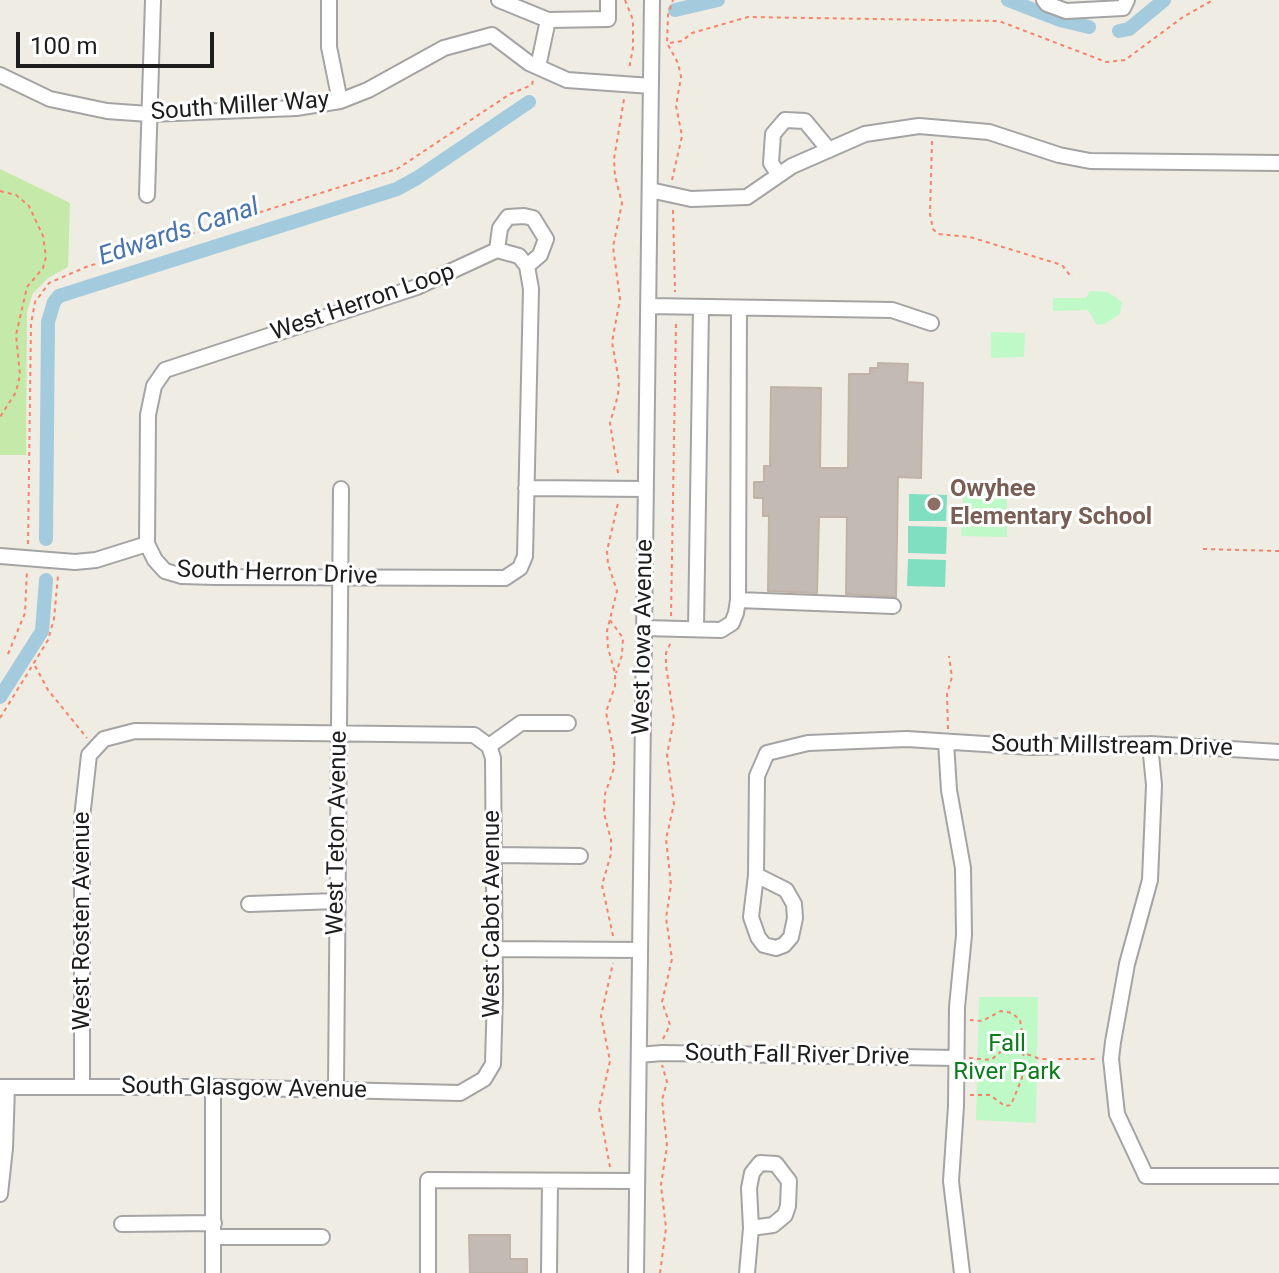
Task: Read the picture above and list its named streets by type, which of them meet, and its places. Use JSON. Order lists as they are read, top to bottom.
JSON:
{
  "streets": {
    "street": [
      "South Miller Way",
      "West Herron Loop",
      "South Herron Drive",
      "West Iowa Avenue",
      "South Millstream Drive",
      "West Teton Avenue",
      "West Cabot Avenue",
      "West Rosten Avenue",
      "South Fall River Drive",
      "South Glasgow Avenue"
    ]
  },
  "crossings": [
    ["South Miller Way", "West Iowa Avenue"],
    ["West Herron Loop", "South Herron Drive"],
    ["South Herron Drive", "West Teton Avenue"],
    ["West Iowa Avenue", "South Fall River Drive"],
    ["West Teton Avenue", "South Glasgow Avenue"],
    ["West Cabot Avenue", "South Glasgow Avenue"],
    ["West Rosten Avenue", "South Glasgow Avenue"]
  ],
  "water": ["Edwards Canal"],
  "parks": ["Fall River Park"],
  "places": ["Owyhee Elementary School"],
  "scale_bar": "100 m"
}
